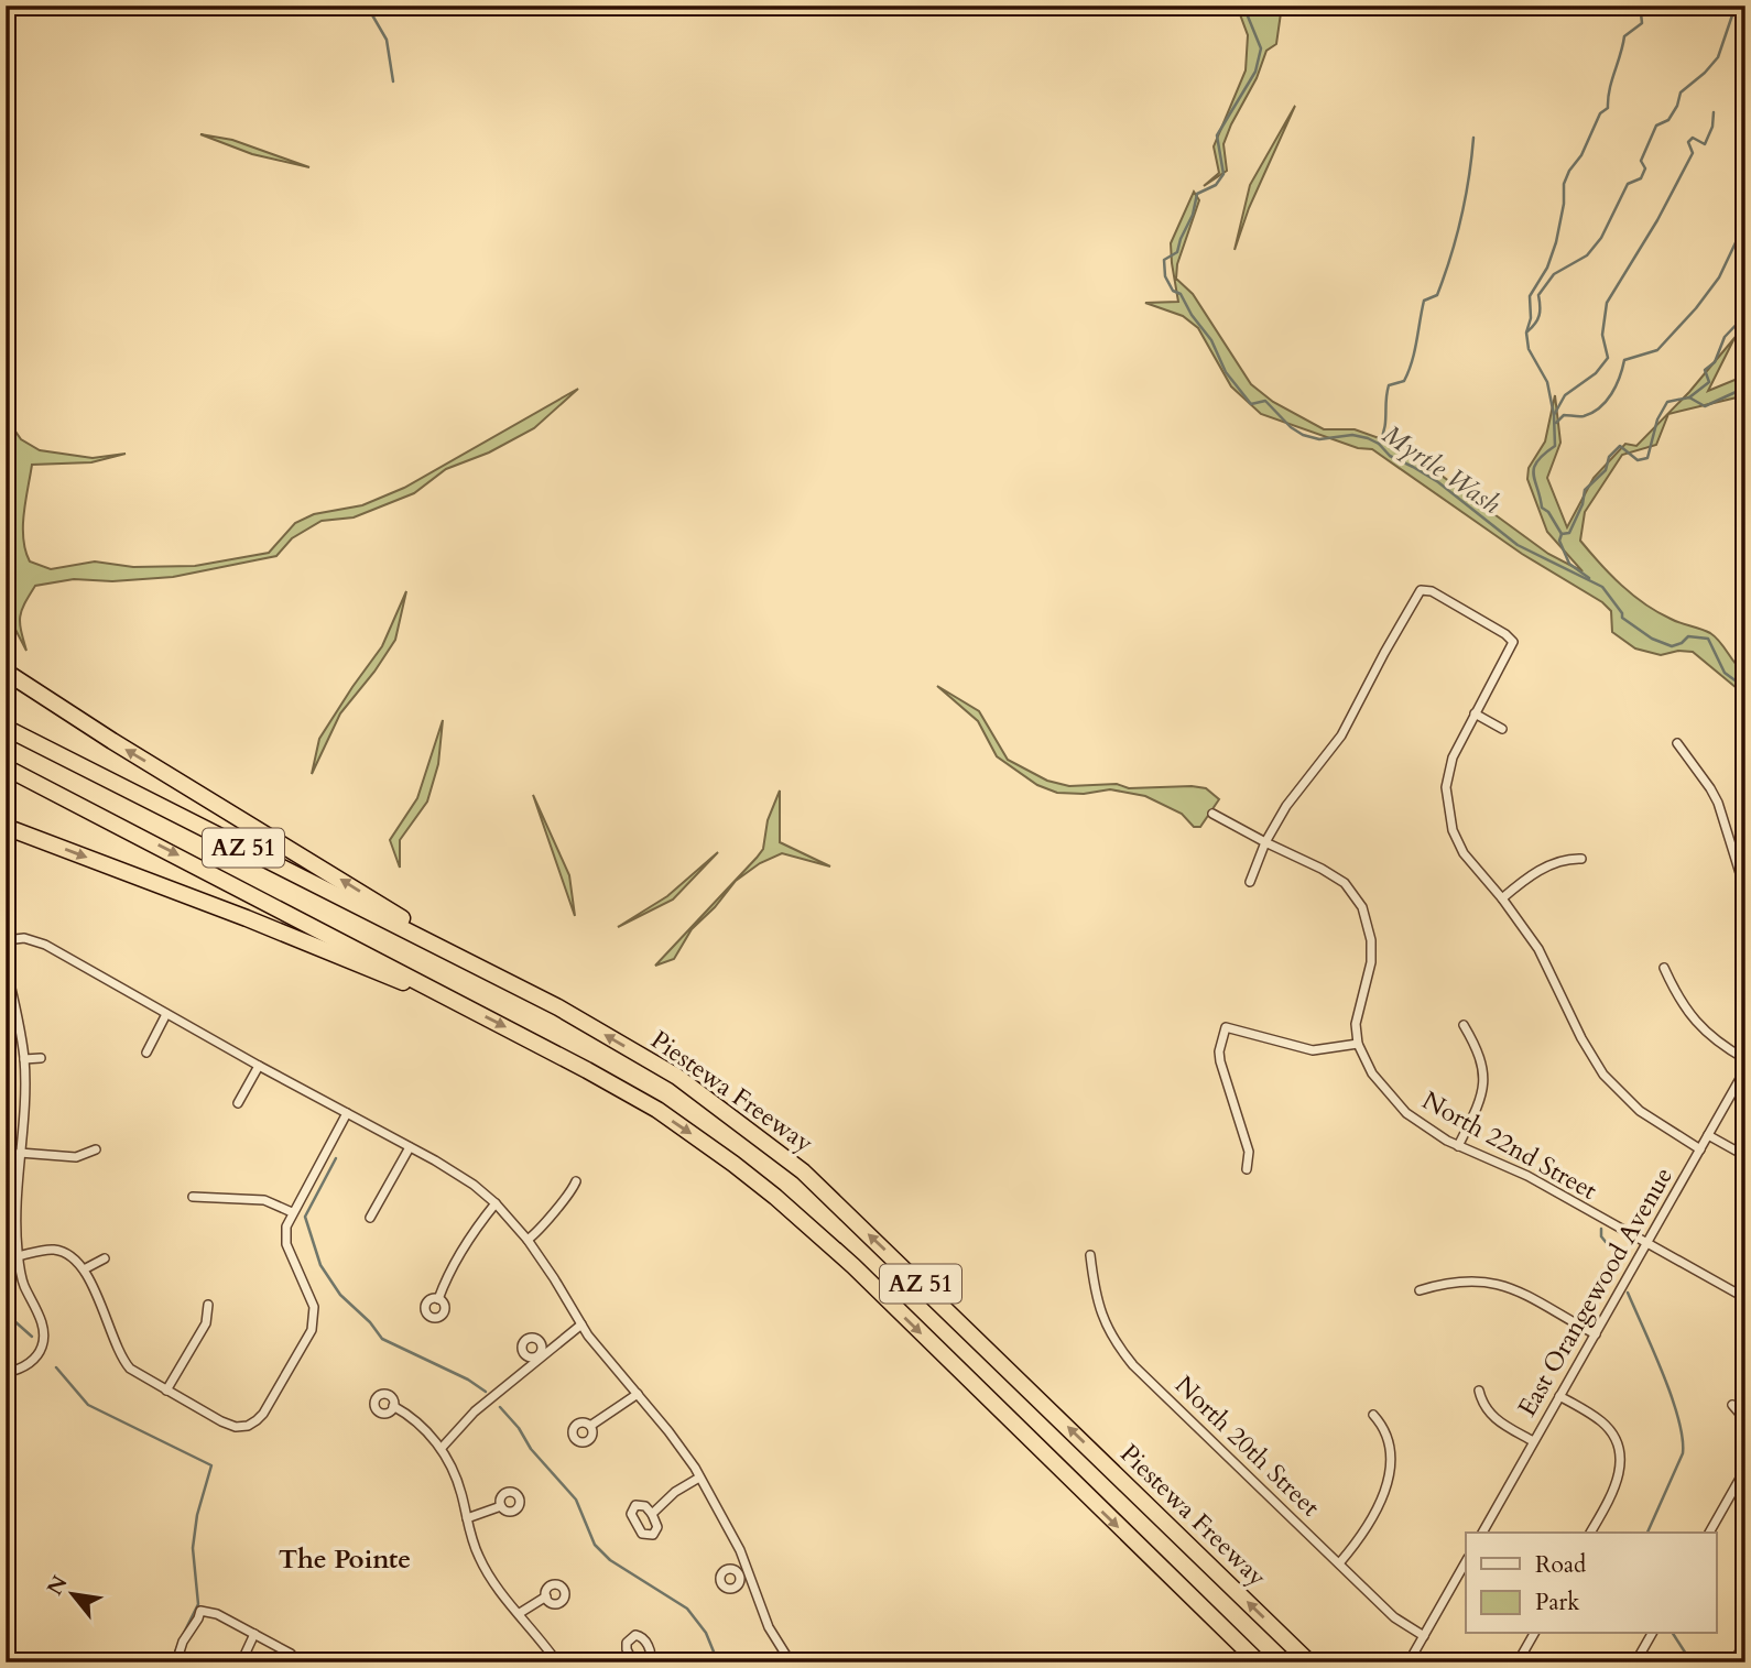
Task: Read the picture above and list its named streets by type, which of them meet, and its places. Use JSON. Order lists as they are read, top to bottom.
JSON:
{
  "streets": {
    "highway": ["AZ 51", "Piestewa Freeway"],
    "street": ["North 22nd Street", "East Orangewood Avenue", "North 20th Street"]
  },
  "crossings": [
    ["North 22nd Street", "East Orangewood Avenue"]
  ],
  "districts": ["The Pointe"],
  "water": ["Myrtle Wash"],
  "legend": ["Road", "Park"],
  "north": "top left"
}
